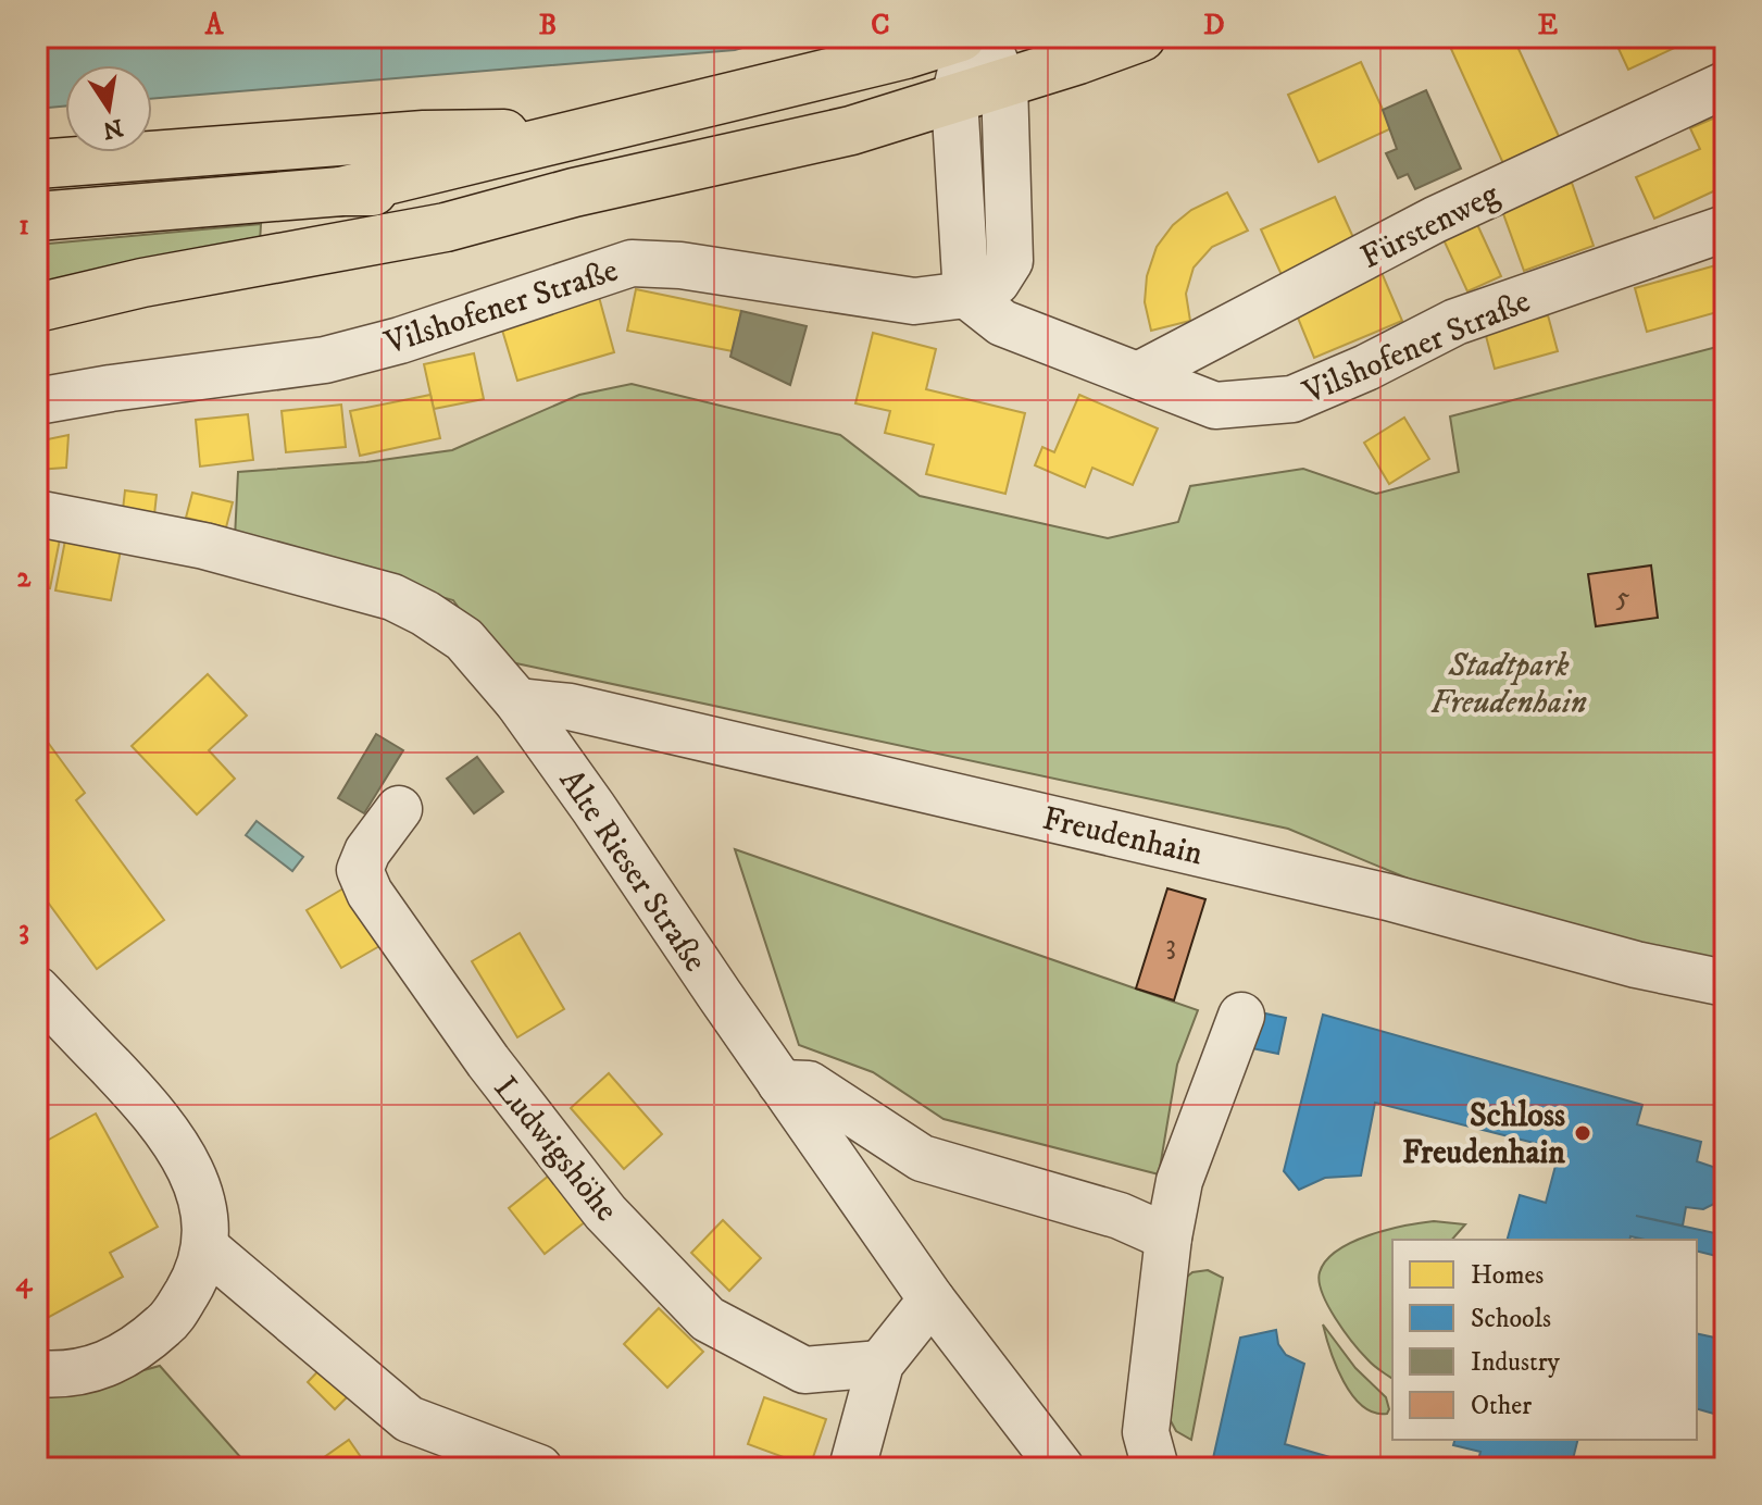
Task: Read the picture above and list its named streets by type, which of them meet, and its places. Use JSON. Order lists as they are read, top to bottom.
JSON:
{
  "streets": {
    "street": [
      "Fürstenweg",
      "Vilshofener Straße",
      "Freudenhain",
      "Alte Rieser Straße",
      "Ludwigshöhe"
    ]
  },
  "crossings": [
    ["Fürstenweg", "Vilshofener Straße"],
    ["Freudenhain", "Alte Rieser Straße"]
  ],
  "parks": ["Stadtpark Freudenhain"],
  "places": ["Schloss Freudenhain"],
  "house_numbers": ["5", "3"],
  "legend": [
    "Homes",
    "Schools",
    "Industry",
    "Other"
  ],
  "north": "bottom",
  "grid": {
    "columns": [
      "A",
      "B",
      "C",
      "D",
      "E"
    ],
    "rows": [
      "1",
      "2",
      "3",
      "4"
    ]
  }
}
